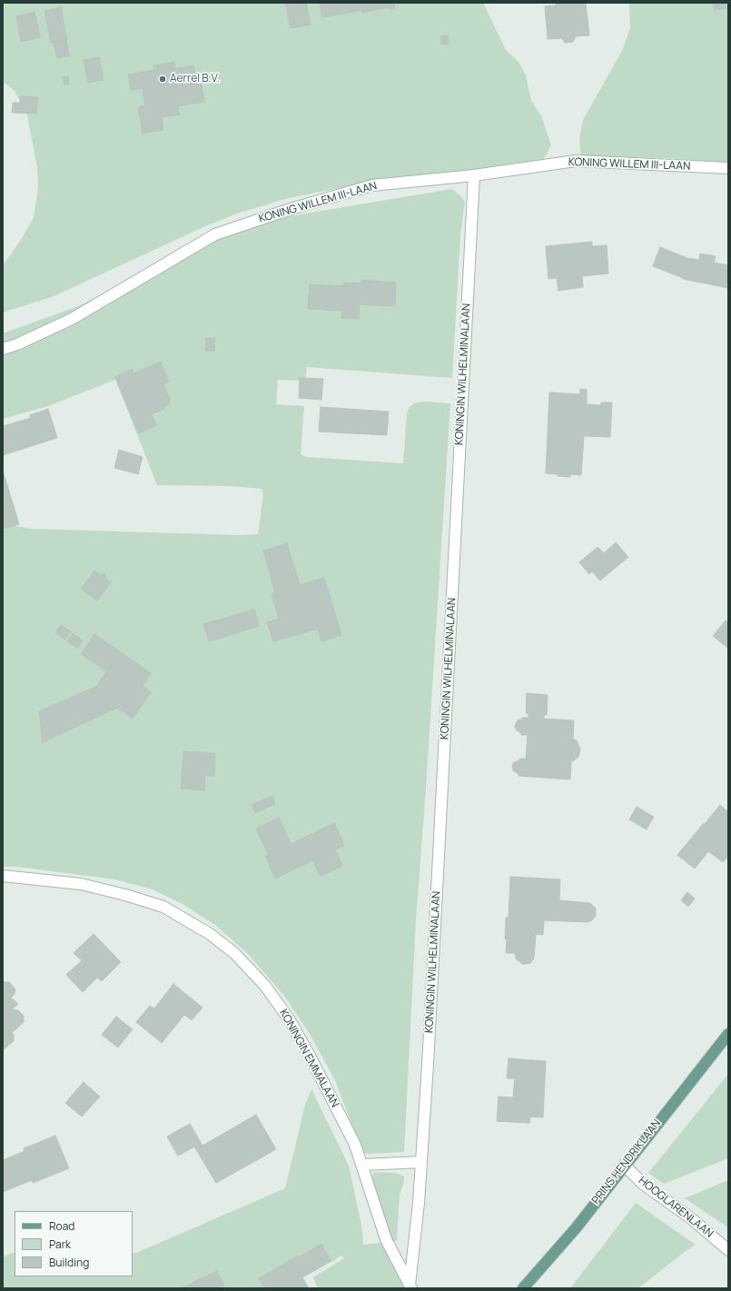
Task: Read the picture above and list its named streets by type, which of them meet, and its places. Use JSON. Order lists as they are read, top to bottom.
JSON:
{
  "streets": {
    "main road": ["PRINS HENDRIKLAAN"],
    "street": [
      "KONING WILLEM III-LAAN",
      "KONINGIN WILHELMINALAAN",
      "KONINGIN EMMALAAN",
      "HOOGLARENLAAN"
    ]
  },
  "crossings": [
    ["KONING WILLEM III-LAAN", "KONINGIN WILHELMINALAAN"],
    ["KONINGIN WILHELMINALAAN", "KONINGIN EMMALAAN"],
    ["PRINS HENDRIKLAAN", "HOOGLARENLAAN"]
  ],
  "places": ["Aerrel B.V."],
  "legend": ["Road", "Park", "Building"]
}
